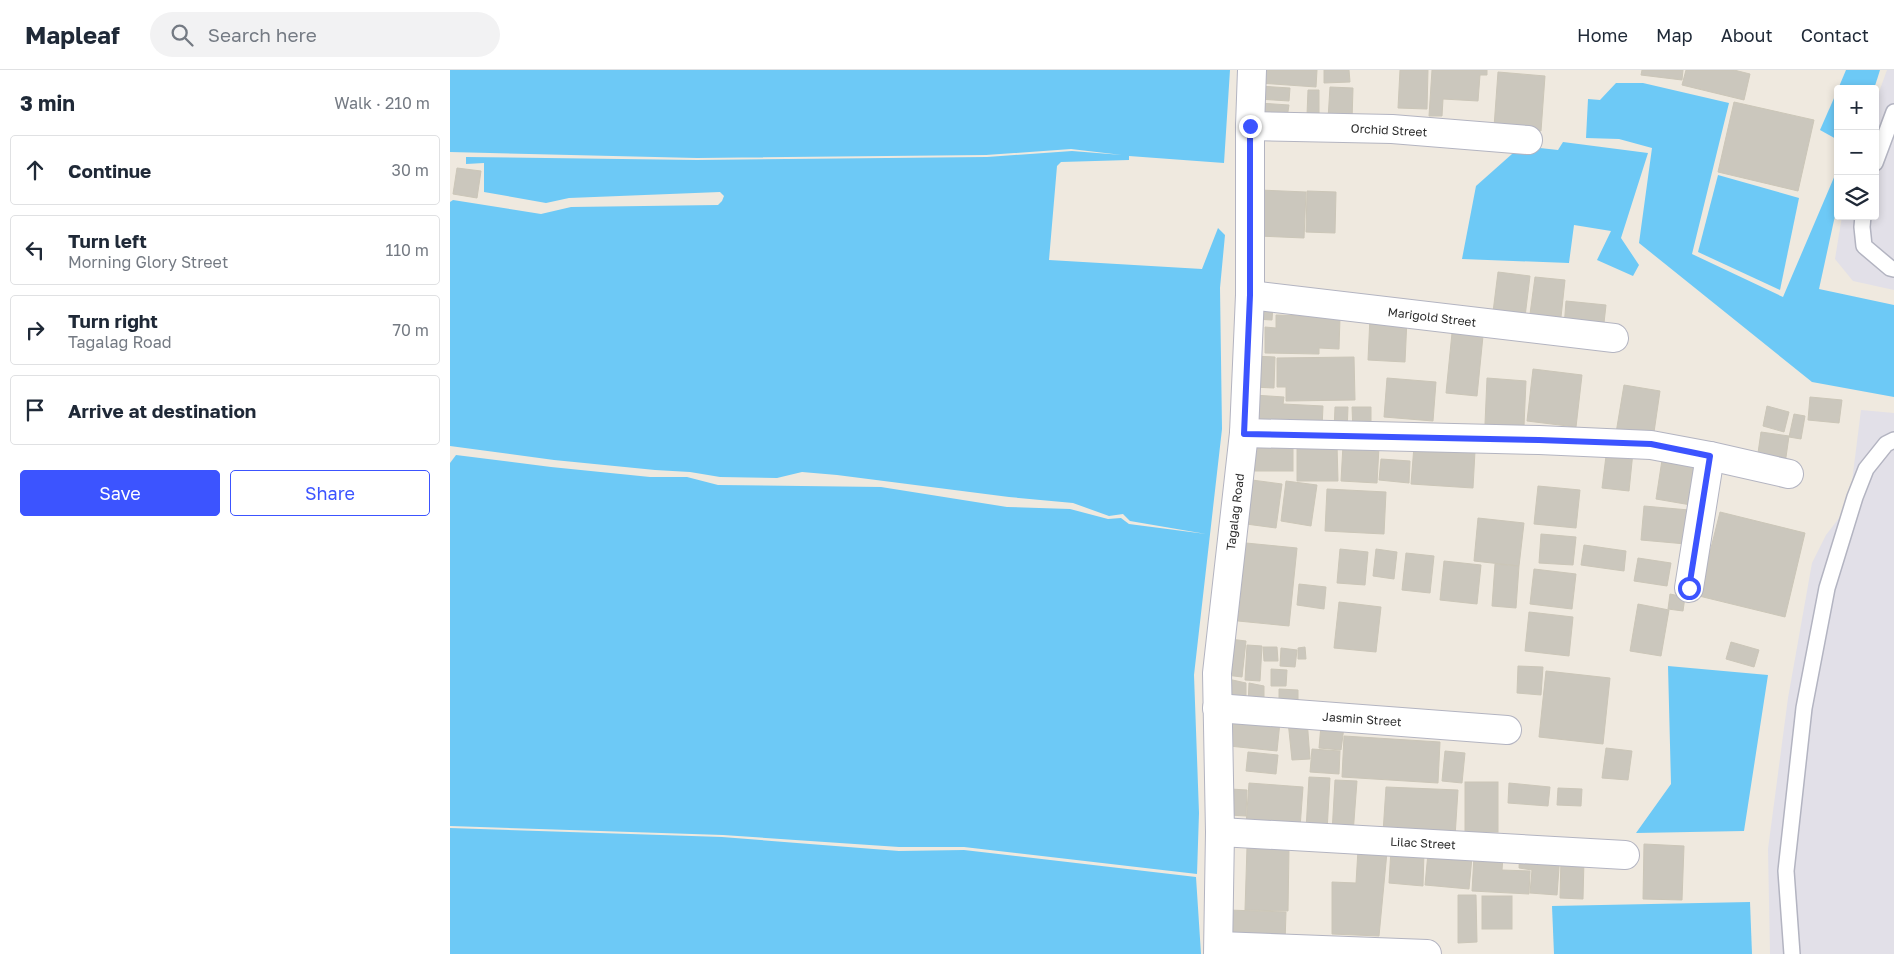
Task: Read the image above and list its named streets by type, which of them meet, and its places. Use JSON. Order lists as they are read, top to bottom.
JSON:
{
  "streets": {
    "street": [
      "Orchid Street",
      "Marigold Street",
      "Tagalag Road",
      "Jasmin Street",
      "Lilac Street"
    ]
  },
  "crossings": [
    ["Orchid Street", "Tagalag Road"],
    ["Marigold Street", "Tagalag Road"],
    ["Tagalag Road", "Jasmin Street"],
    ["Tagalag Road", "Lilac Street"]
  ],
  "page": {
    "header": "Mapleaf",
    "search": "Search here",
    "nav": [
      "Home",
      "Map",
      "About",
      "Contact"
    ],
    "heading": ["3 min", "Walk · 210 m"],
    "map_buttons": ["+", "−"],
    "list": [
      ["Continue", "30 m"],
      ["Turn left", "Morning Glory Street", "110 m"],
      ["Turn right", "Tagalag Road", "70 m"],
      "Arrive at destination"
    ],
    "buttons": ["Save", "Share"]
  }
}
